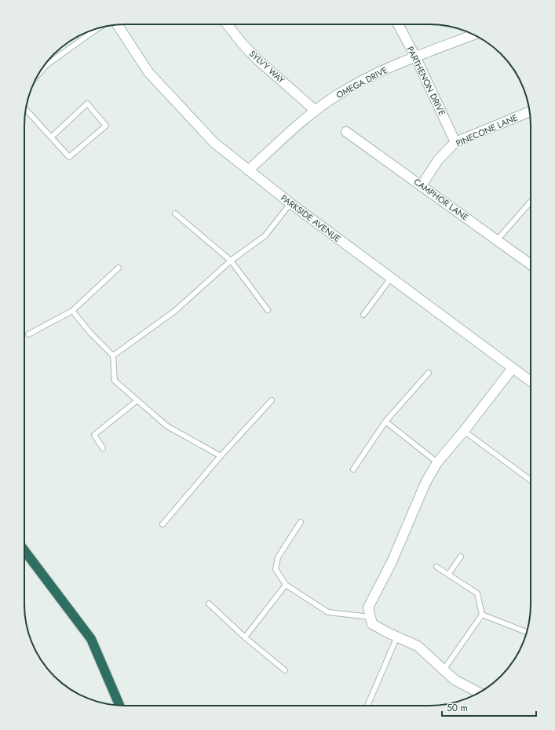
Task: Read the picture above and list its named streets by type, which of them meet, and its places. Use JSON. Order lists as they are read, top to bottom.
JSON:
{
  "streets": {
    "street": [
      "SYLVY WAY",
      "PARTHENON DRIVE",
      "OMEGA DRIVE",
      "PINECONE LANE",
      "CAMPHOR LANE",
      "PARKSIDE AVENUE"
    ]
  },
  "crossings": [
    ["SYLVY WAY", "OMEGA DRIVE"],
    ["PARTHENON DRIVE", "OMEGA DRIVE"],
    ["PARTHENON DRIVE", "PINECONE LANE"],
    ["OMEGA DRIVE", "PARKSIDE AVENUE"],
    ["PINECONE LANE", "CAMPHOR LANE"]
  ],
  "scale_bar": "50 m"
}
